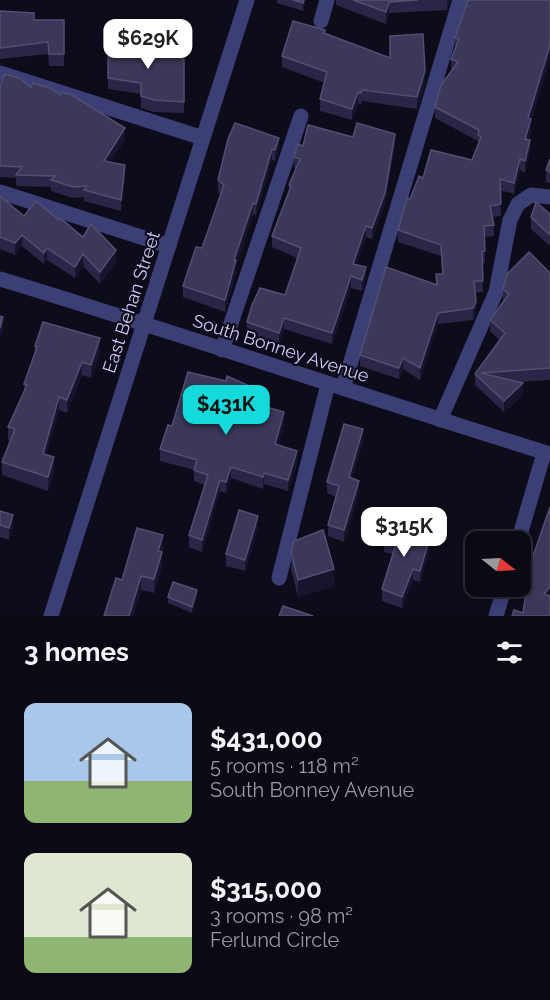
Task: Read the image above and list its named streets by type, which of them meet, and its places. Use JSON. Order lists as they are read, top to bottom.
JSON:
{
  "streets": {
    "street": ["East Behan Street", "South Bonney Avenue"]
  },
  "crossings": [
    ["East Behan Street", "South Bonney Avenue"]
  ],
  "north": "right",
  "page": {
    "price": ["$629K", "$431K", "$315K"],
    "heading": "3 homes",
    "list": [
      {
        "name": "$431,000",
        "note": "5 rooms · 118 m² · South Bonney Avenue"
      },
      {
        "name": "$315,000",
        "note": "3 rooms · 98 m² · Ferlund Circle"
      }
    ]
  }
}
